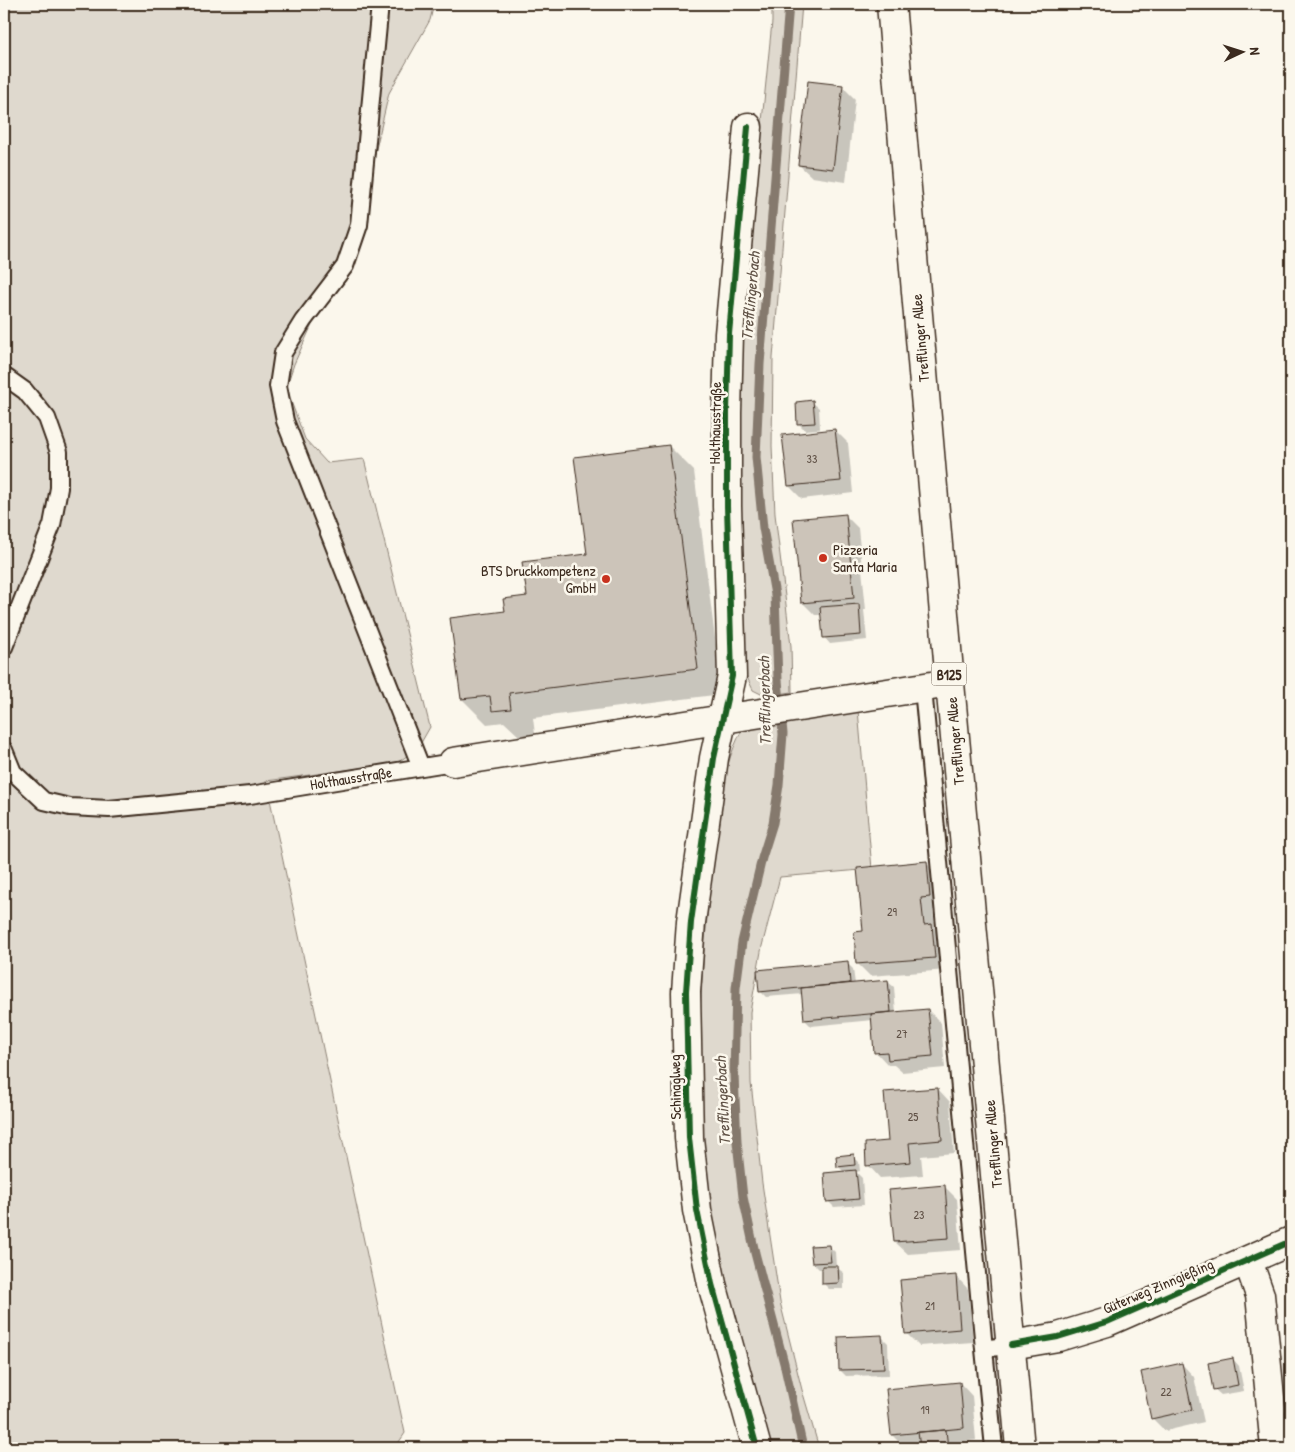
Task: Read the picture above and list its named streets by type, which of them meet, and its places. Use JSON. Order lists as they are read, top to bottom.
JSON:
{
  "streets": {
    "street": [
      "Trefflinger Allee",
      "Holthausstraße",
      "B125",
      "Schinaglweg",
      "Güterweg Zinngießing"
    ]
  },
  "crossings": [
    ["Trefflinger Allee", "Holthausstraße"],
    ["Trefflinger Allee", "Güterweg Zinngießing"],
    ["Holthausstraße", "Schinaglweg"]
  ],
  "water": ["Trefflingerbach"],
  "places": ["Pizzeria Santa Maria", "BTS Druckkompetenz GmbH"],
  "house_numbers": [
    "33",
    "29",
    "27",
    "25",
    "23",
    "21",
    "22",
    "19"
  ],
  "north": "right"
}
